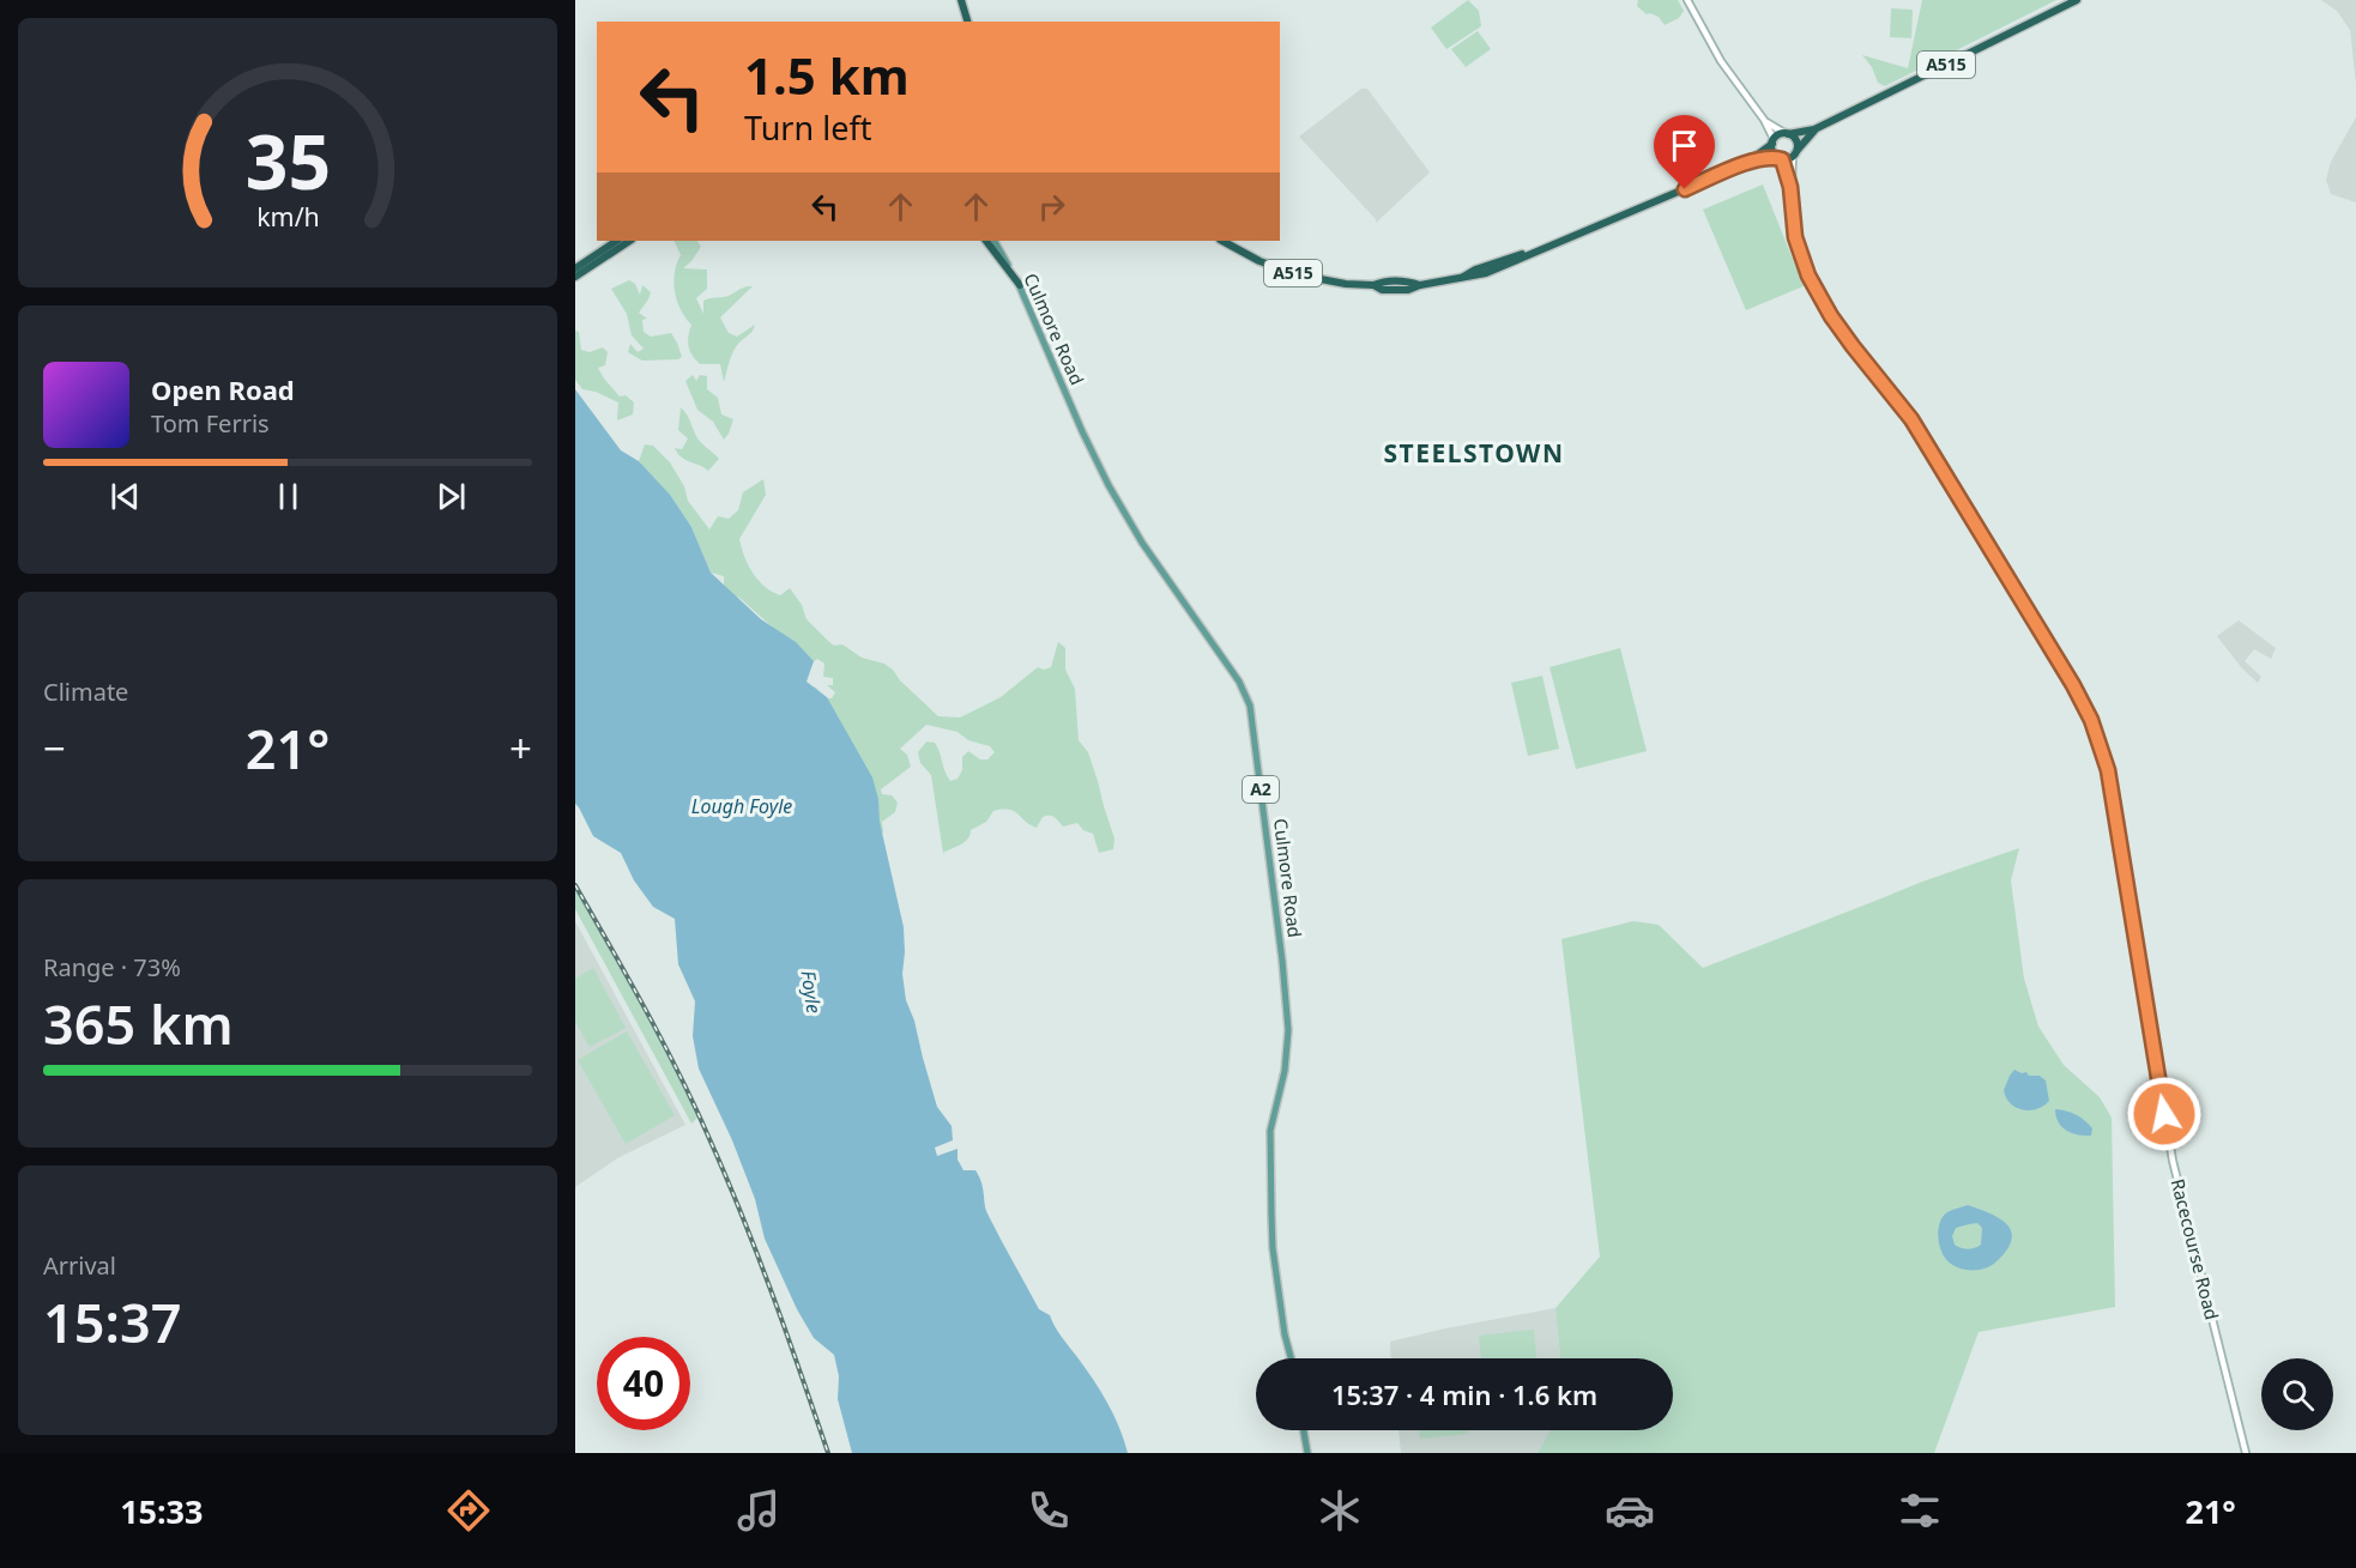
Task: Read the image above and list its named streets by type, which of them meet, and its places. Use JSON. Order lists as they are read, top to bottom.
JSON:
{
  "streets": {
    "highway": ["A515"],
    "main road": ["Culmore Road", "A2"],
    "street": ["Racecourse Road"]
  },
  "crossings": [
    ["A515", "Racecourse Road"]
  ],
  "districts": ["STEELSTOWN"],
  "water": ["Lough Foyle", "Foyle"],
  "page": {
    "turn": ["1.5 km", "Turn left"],
    "song": ["Open Road", "Tom Ferris"],
    "tile": [
      "Climate",
      ["Range · 73%", "365 km"],
      ["Arrival", "15:37"]
    ],
    "heat": ["−", "21°", "+"],
    "limit": "40",
    "trip": "15:37 · 4 min · 1.6 km",
    "tabs": ["15:33", "21°"],
    "gauge": ["35", "km/h"]
  }
}
